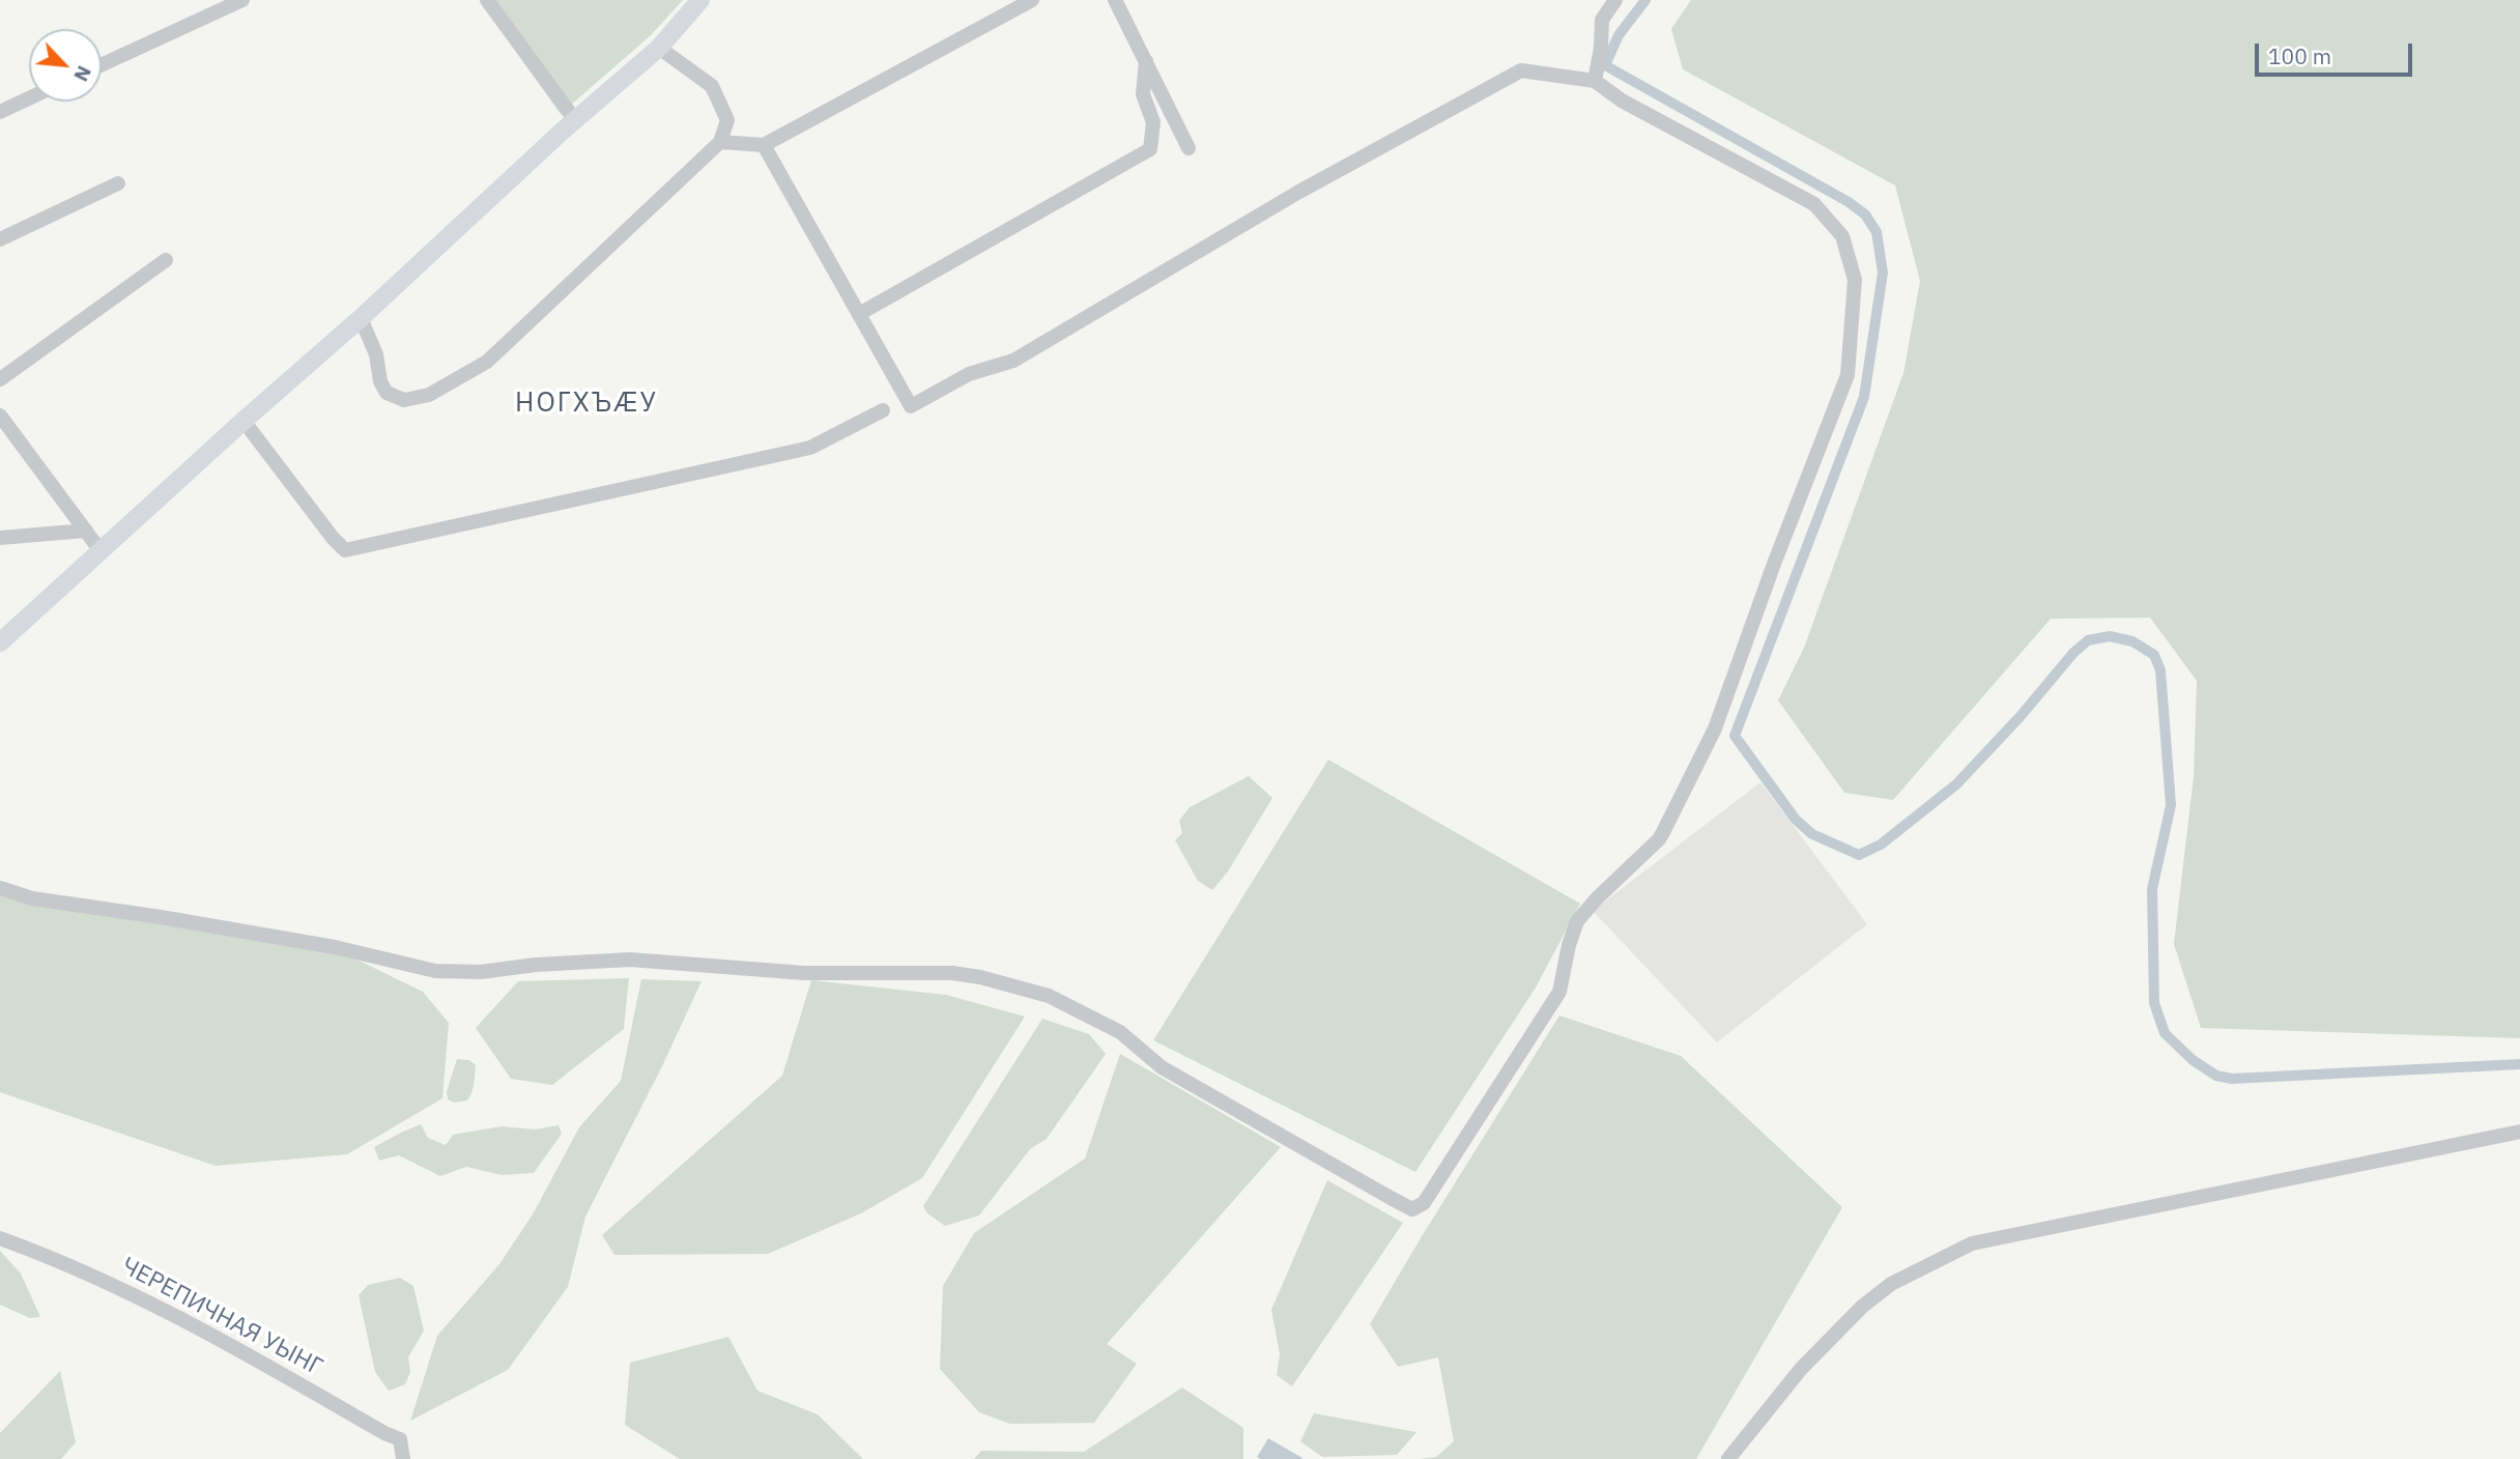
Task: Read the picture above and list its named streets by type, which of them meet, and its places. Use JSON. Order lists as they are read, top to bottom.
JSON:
{
  "streets": {
    "street": ["ЧЕРЕПИЧНАЯ УЫНГ"]
  },
  "districts": ["НОГХЪÆУ"],
  "scale_bar": "100 m",
  "north": "bottom right"
}
